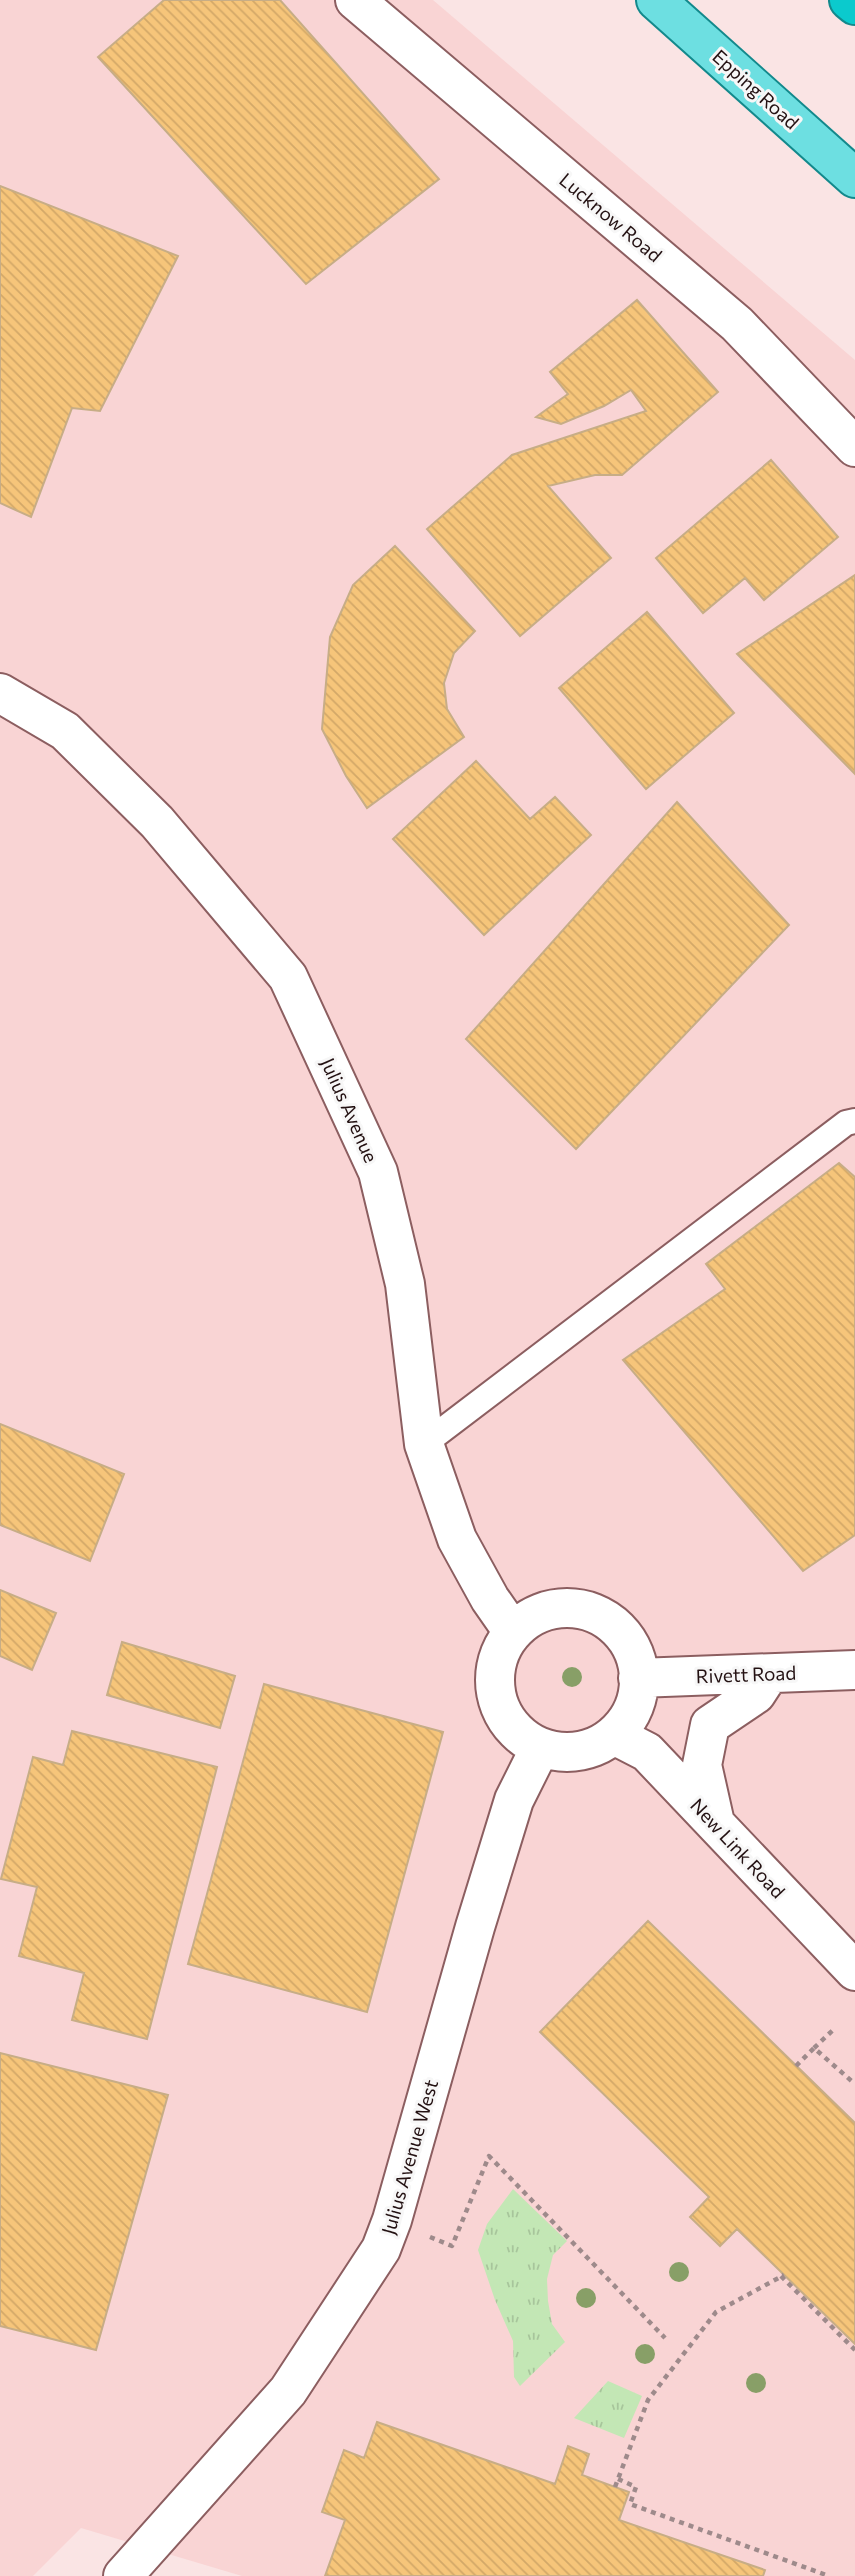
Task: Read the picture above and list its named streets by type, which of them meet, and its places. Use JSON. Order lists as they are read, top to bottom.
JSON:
{
  "streets": {
    "main road": ["Epping Road"],
    "street": [
      "Lucknow Road",
      "Julius Avenue",
      "Rivett Road",
      "New Link Road",
      "Julius Avenue West"
    ]
  },
  "crossings": [
    ["Julius Avenue", "Rivett Road"],
    ["Julius Avenue", "New Link Road"],
    ["Julius Avenue", "Julius Avenue West"],
    ["Rivett Road", "New Link Road"],
    ["Rivett Road", "Julius Avenue West"],
    ["New Link Road", "Julius Avenue West"]
  ]
}
